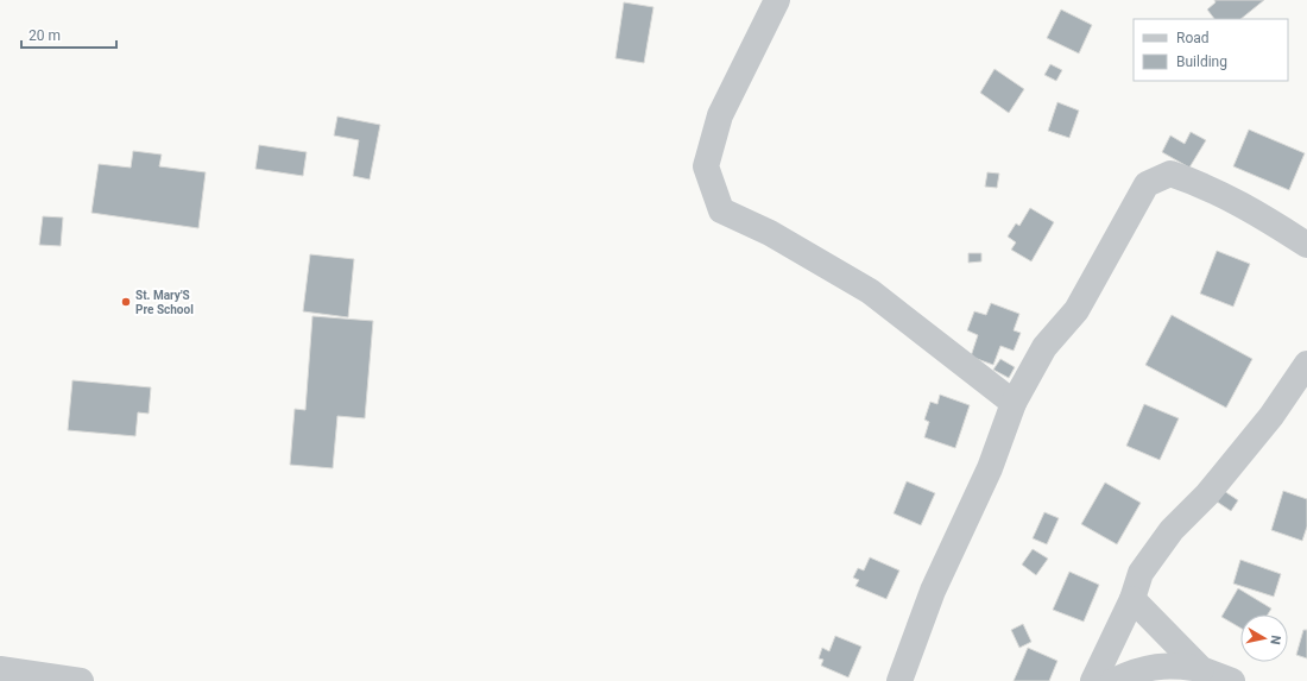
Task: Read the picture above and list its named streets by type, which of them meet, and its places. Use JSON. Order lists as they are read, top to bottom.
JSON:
{
  "places": ["St. Mary'S Pre School"],
  "legend": ["Road", "Building"],
  "scale_bar": "20 m",
  "north": "right"
}
